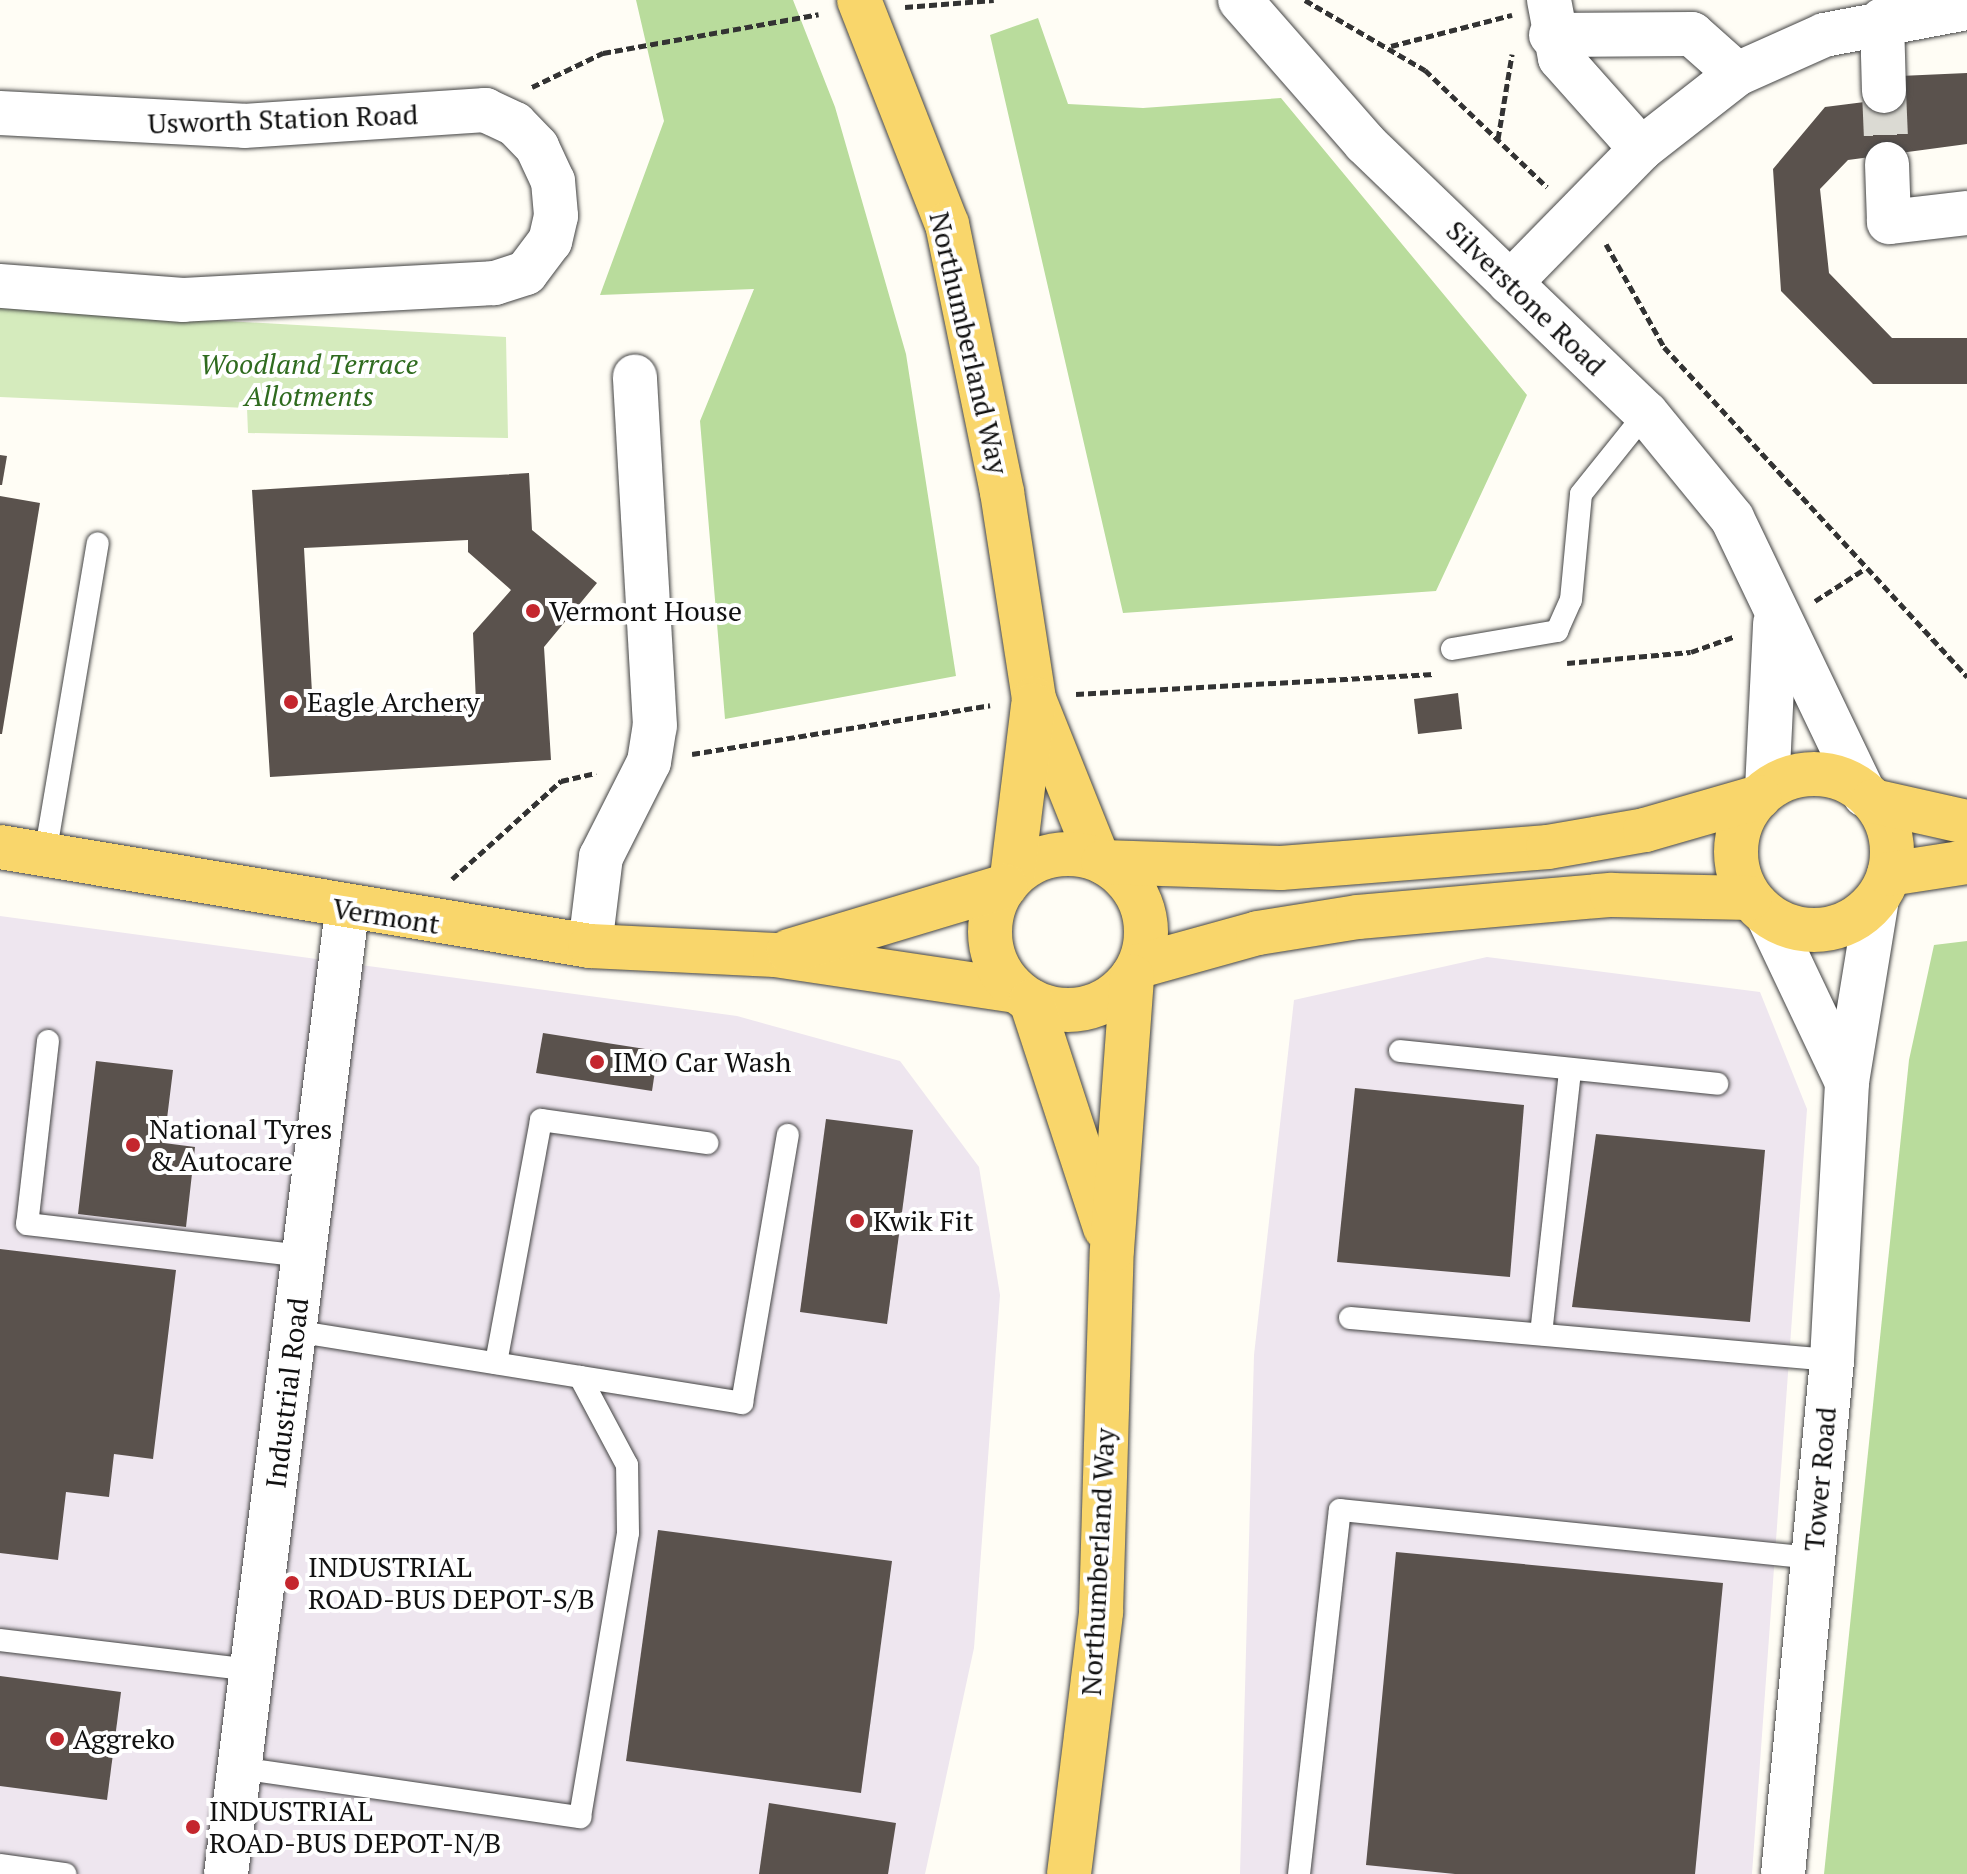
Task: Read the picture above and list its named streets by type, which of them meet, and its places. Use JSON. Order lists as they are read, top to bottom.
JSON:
{
  "streets": {
    "main road": ["Northumberland Way", "Vermont"],
    "street": [
      "Usworth Station Road",
      "Silverstone Road",
      "Industrial Road",
      "Tower Road"
    ]
  },
  "crossings": [
    ["Silverstone Road", "Tower Road"],
    ["Northumberland Way", "Vermont"],
    ["Vermont", "Industrial Road"]
  ],
  "parks": ["Woodland Terrace Allotments"],
  "places": [
    "Vermont House",
    "Eagle Archery",
    "IMO Car Wash",
    "National Tyres & Autocare",
    "Kwik Fit",
    "INDUSTRIAL ROAD-BUS DEPOT-S/B",
    "Aggreko",
    "INDUSTRIAL ROAD-BUS DEPOT-N/B"
  ]
}
